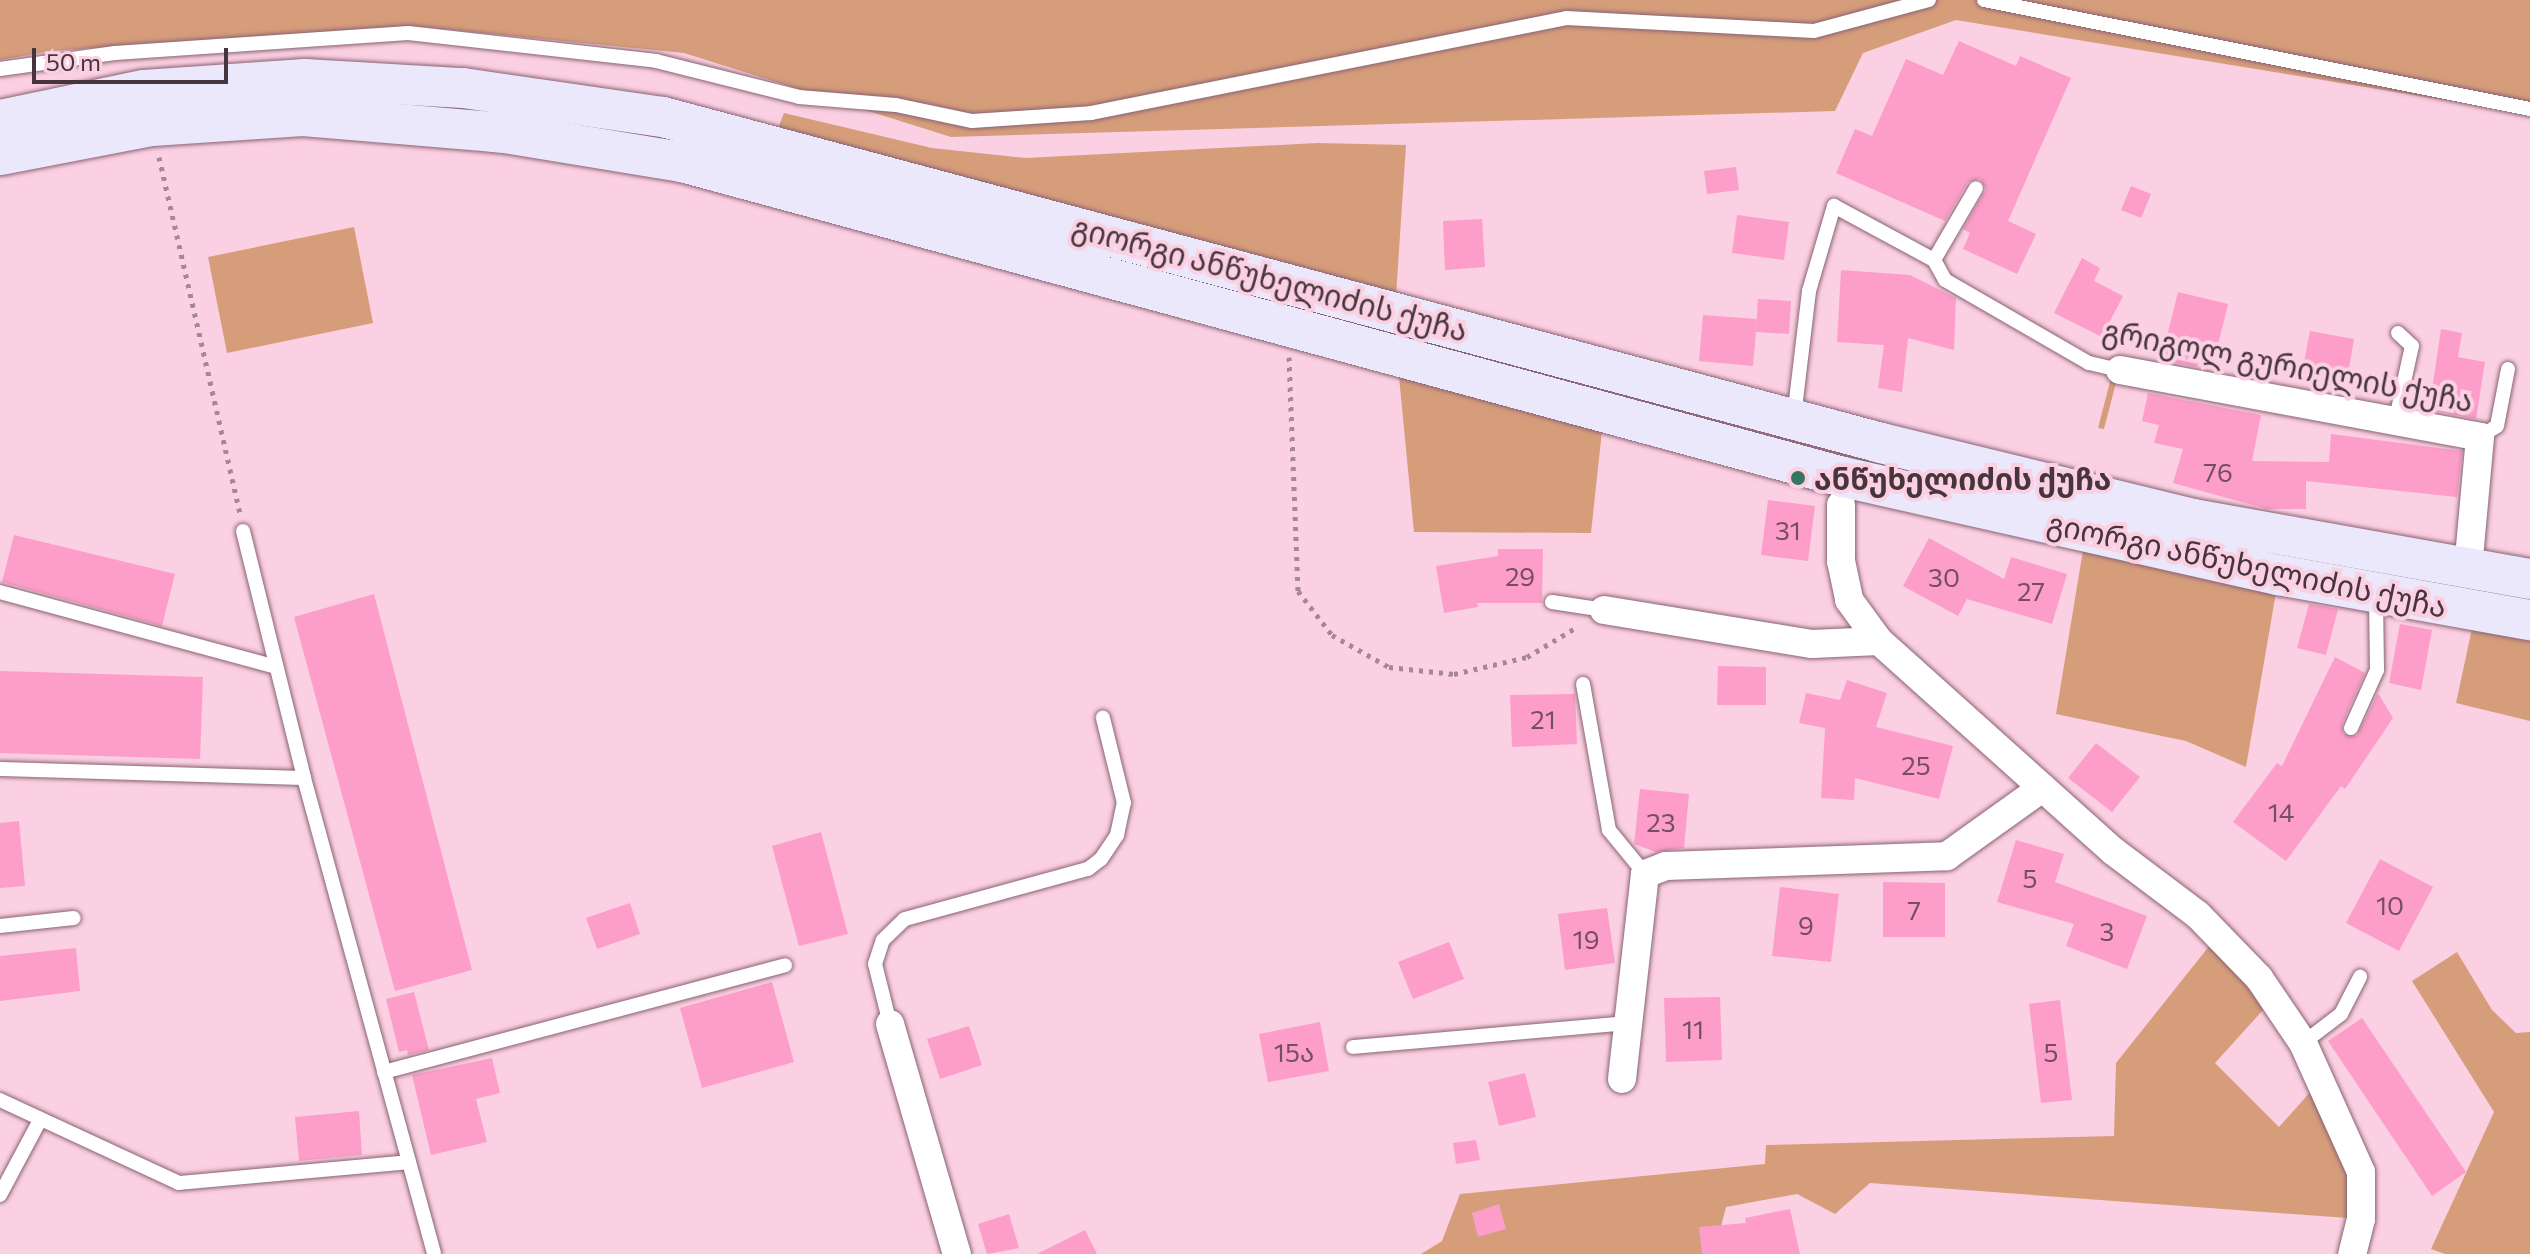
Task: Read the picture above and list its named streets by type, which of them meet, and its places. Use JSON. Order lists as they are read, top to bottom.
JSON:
{
  "streets": {
    "main road": ["გიორგი ანწუხელიძის ქუჩა"],
    "street": ["გრიგოლ გურიელის ქუჩა"]
  },
  "crossings": [
    ["გიორგი ანწუხელიძის ქუჩა", "გრიგოლ გურიელის ქუჩა"]
  ],
  "places": ["ანწუხელიძის ქუჩა"],
  "house_numbers": [
    "76",
    "31",
    "29",
    "30",
    "27",
    "21",
    "25",
    "14",
    "23",
    "5",
    "10",
    "7",
    "9",
    "3",
    "19",
    "11",
    "15ა",
    "5"
  ],
  "scale_bar": "50 m"
}
